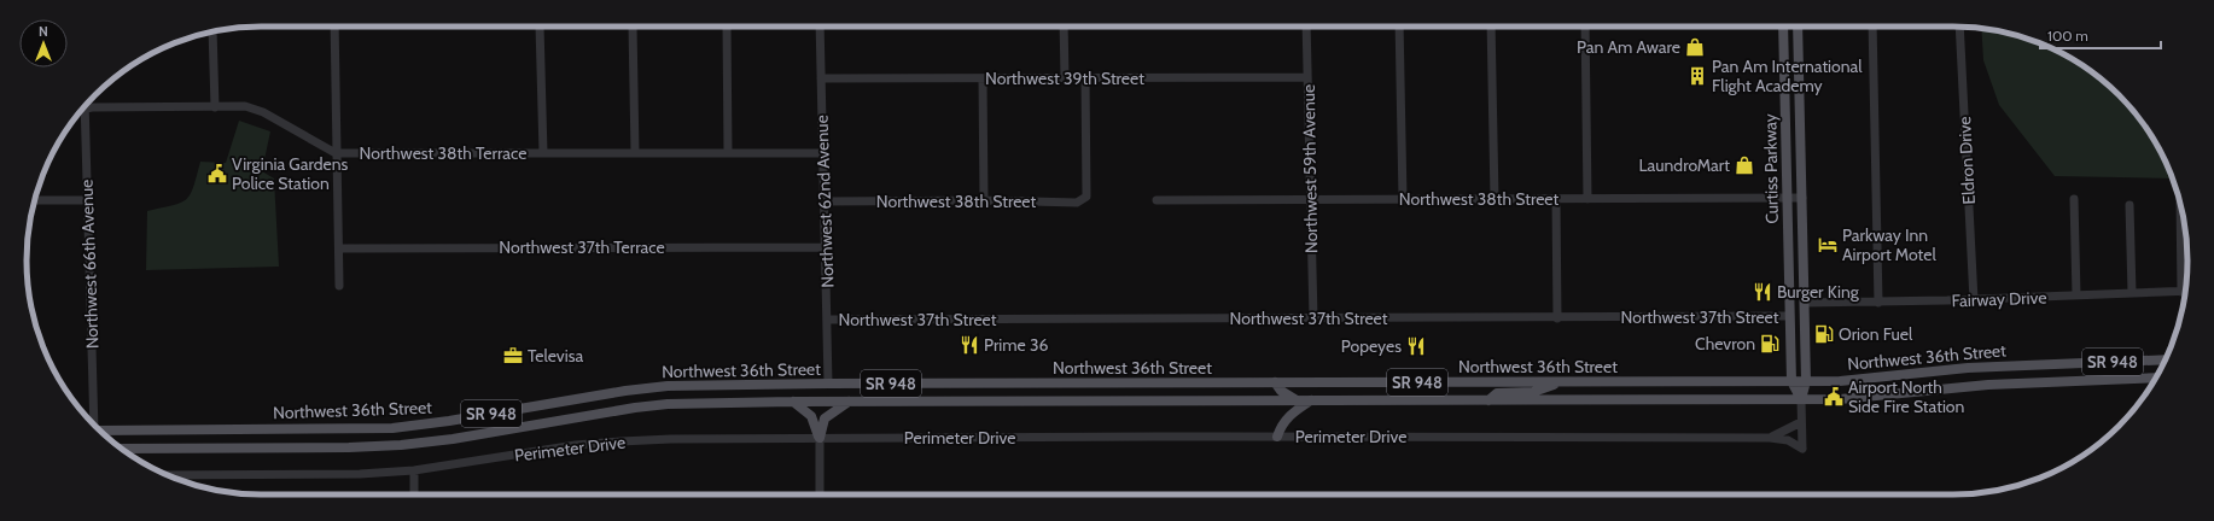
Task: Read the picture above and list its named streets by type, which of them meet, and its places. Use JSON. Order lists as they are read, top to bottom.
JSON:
{
  "streets": {
    "main road": ["Curtiss Parkway", "Northwest 36th Street", "SR 948"],
    "street": [
      "Northwest 39th Street",
      "Northwest 38th Terrace",
      "Eldron Drive",
      "Northwest 59th Avenue",
      "Northwest 38th Street",
      "Northwest 62nd Avenue",
      "Northwest 37th Terrace",
      "Northwest 66th Avenue",
      "Fairway Drive",
      "Northwest 37th Street",
      "Perimeter Drive"
    ]
  },
  "crossings": [
    ["Northwest 39th Street", "Northwest 59th Avenue"],
    ["Northwest 39th Street", "Northwest 38th Street"],
    ["Northwest 39th Street", "Northwest 62nd Avenue"],
    ["Northwest 38th Terrace", "Northwest 62nd Avenue"],
    ["Northwest 38th Terrace", "Northwest 66th Avenue"],
    ["Eldron Drive", "Fairway Drive"],
    ["Northwest 59th Avenue", "Northwest 38th Street"],
    ["Northwest 59th Avenue", "Northwest 37th Street"],
    ["Curtiss Parkway", "Northwest 38th Street"],
    ["Curtiss Parkway", "Fairway Drive"],
    ["Curtiss Parkway", "Northwest 37th Street"],
    ["Curtiss Parkway", "Northwest 36th Street"],
    ["Northwest 38th Street", "Northwest 62nd Avenue"],
    ["Northwest 62nd Avenue", "Northwest 37th Terrace"],
    ["Northwest 62nd Avenue", "Northwest 37th Street"],
    ["Northwest 62nd Avenue", "Northwest 36th Street"]
  ],
  "places": {
    "shop": ["Pan Am Aware", "LaundroMart"],
    "building": ["Pan Am International Flight Academy"],
    "public building": ["Virginia Gardens Police Station", "Airport North Side Fire Station"],
    "hotel": ["Parkway Inn Airport Motel"],
    "restaurant": ["Burger King", "Prime 36", "Popeyes"],
    "fuel station": ["Orion Fuel", "Chevron"],
    "office": ["Televisa"]
  },
  "scale_bar": "100 m",
  "north": "top"
}
